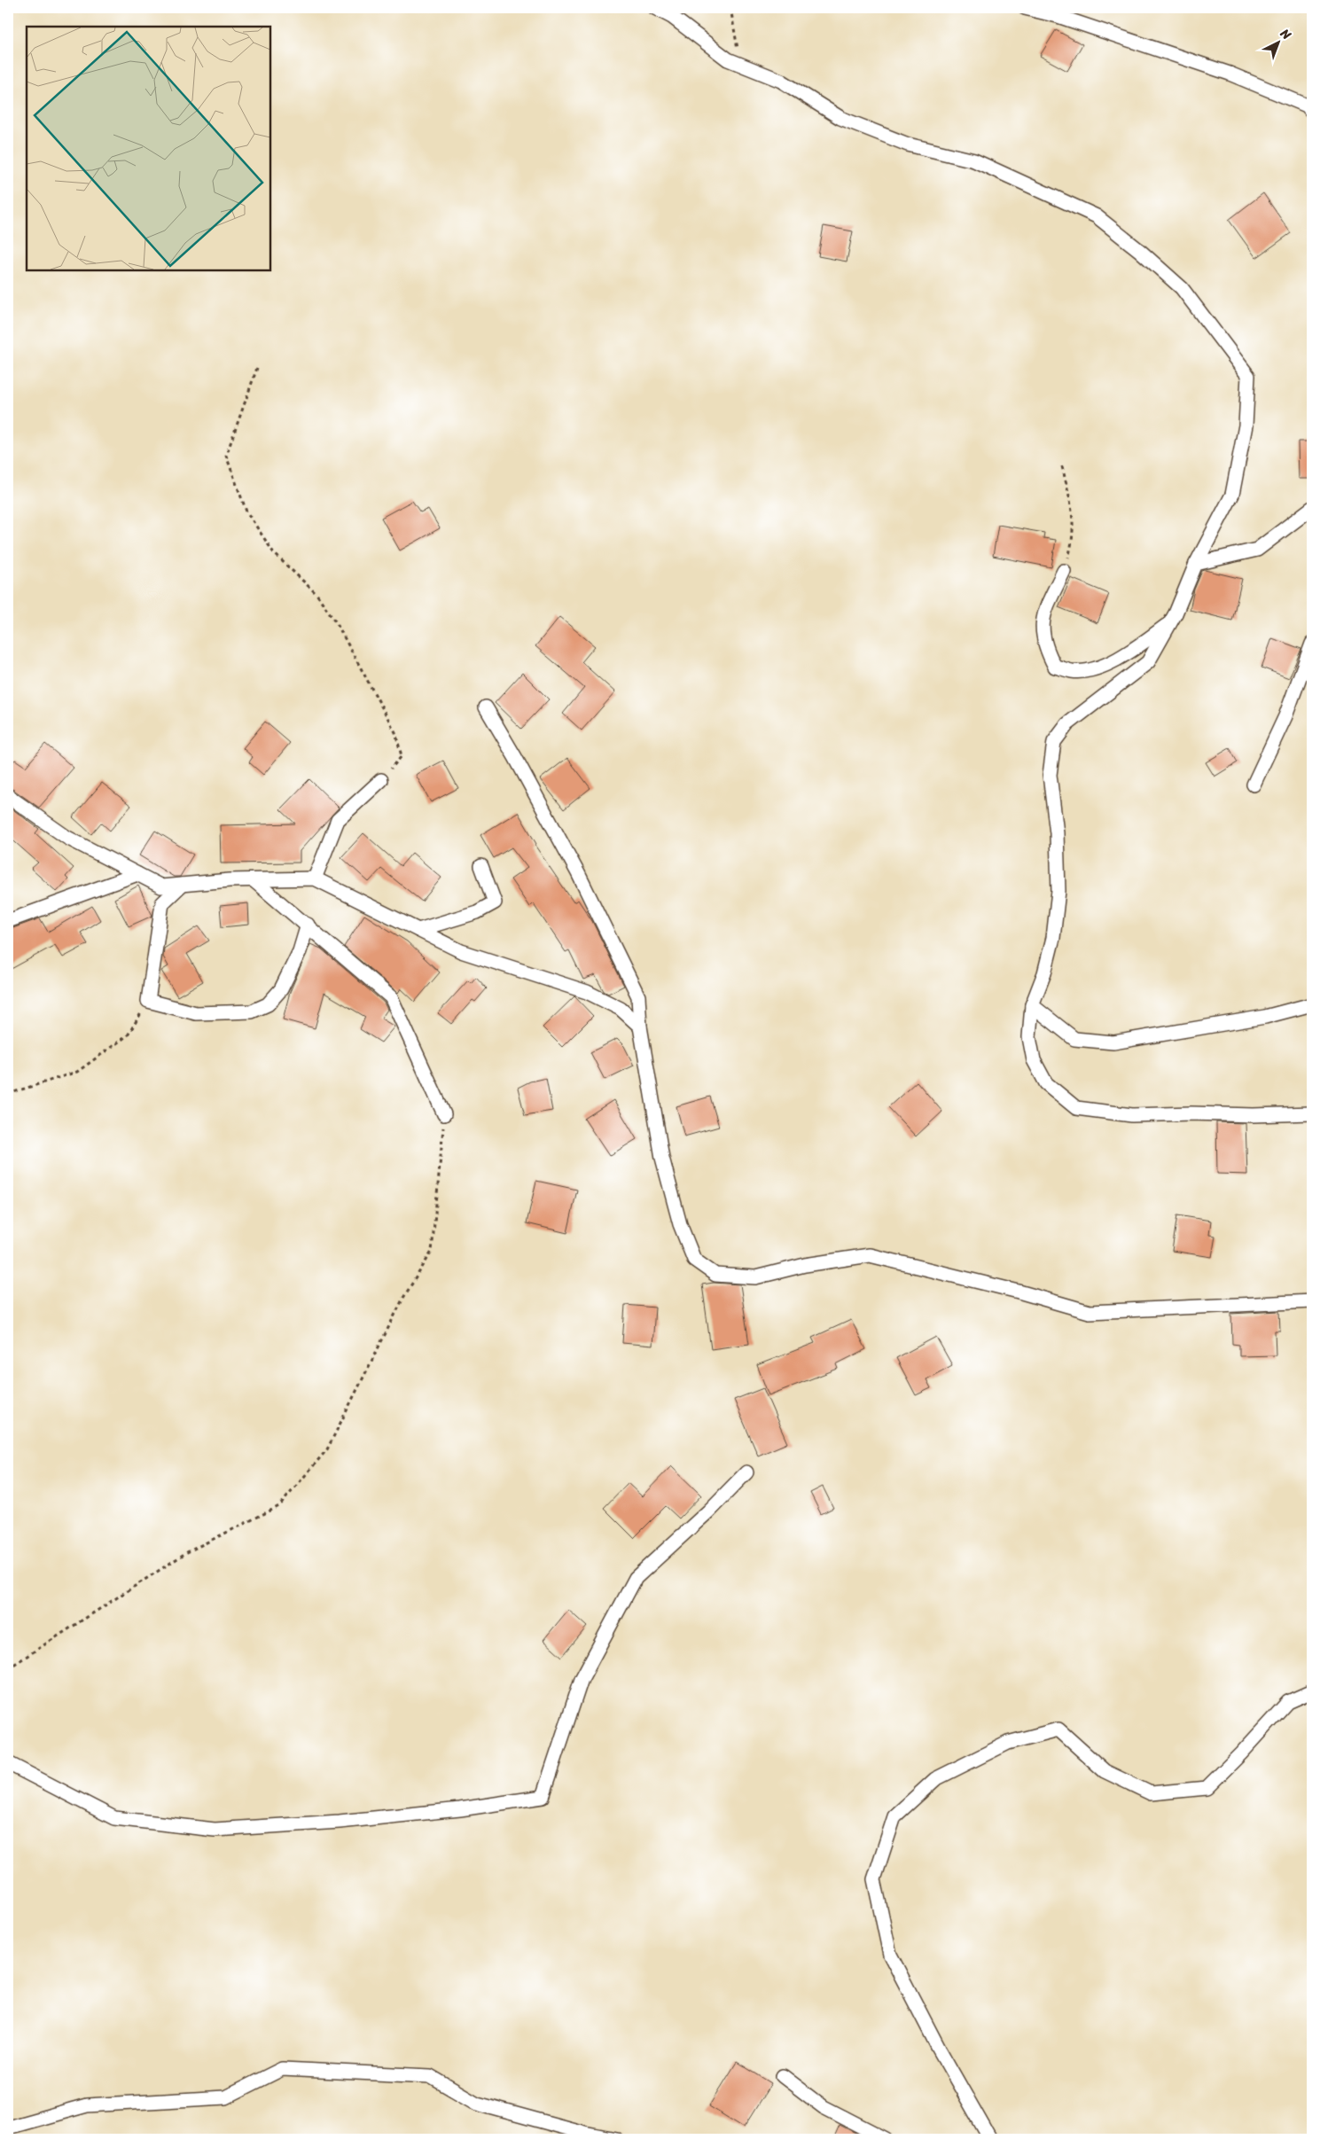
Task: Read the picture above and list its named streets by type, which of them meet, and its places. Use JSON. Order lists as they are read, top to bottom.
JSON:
{
  "north": "top right"
}
